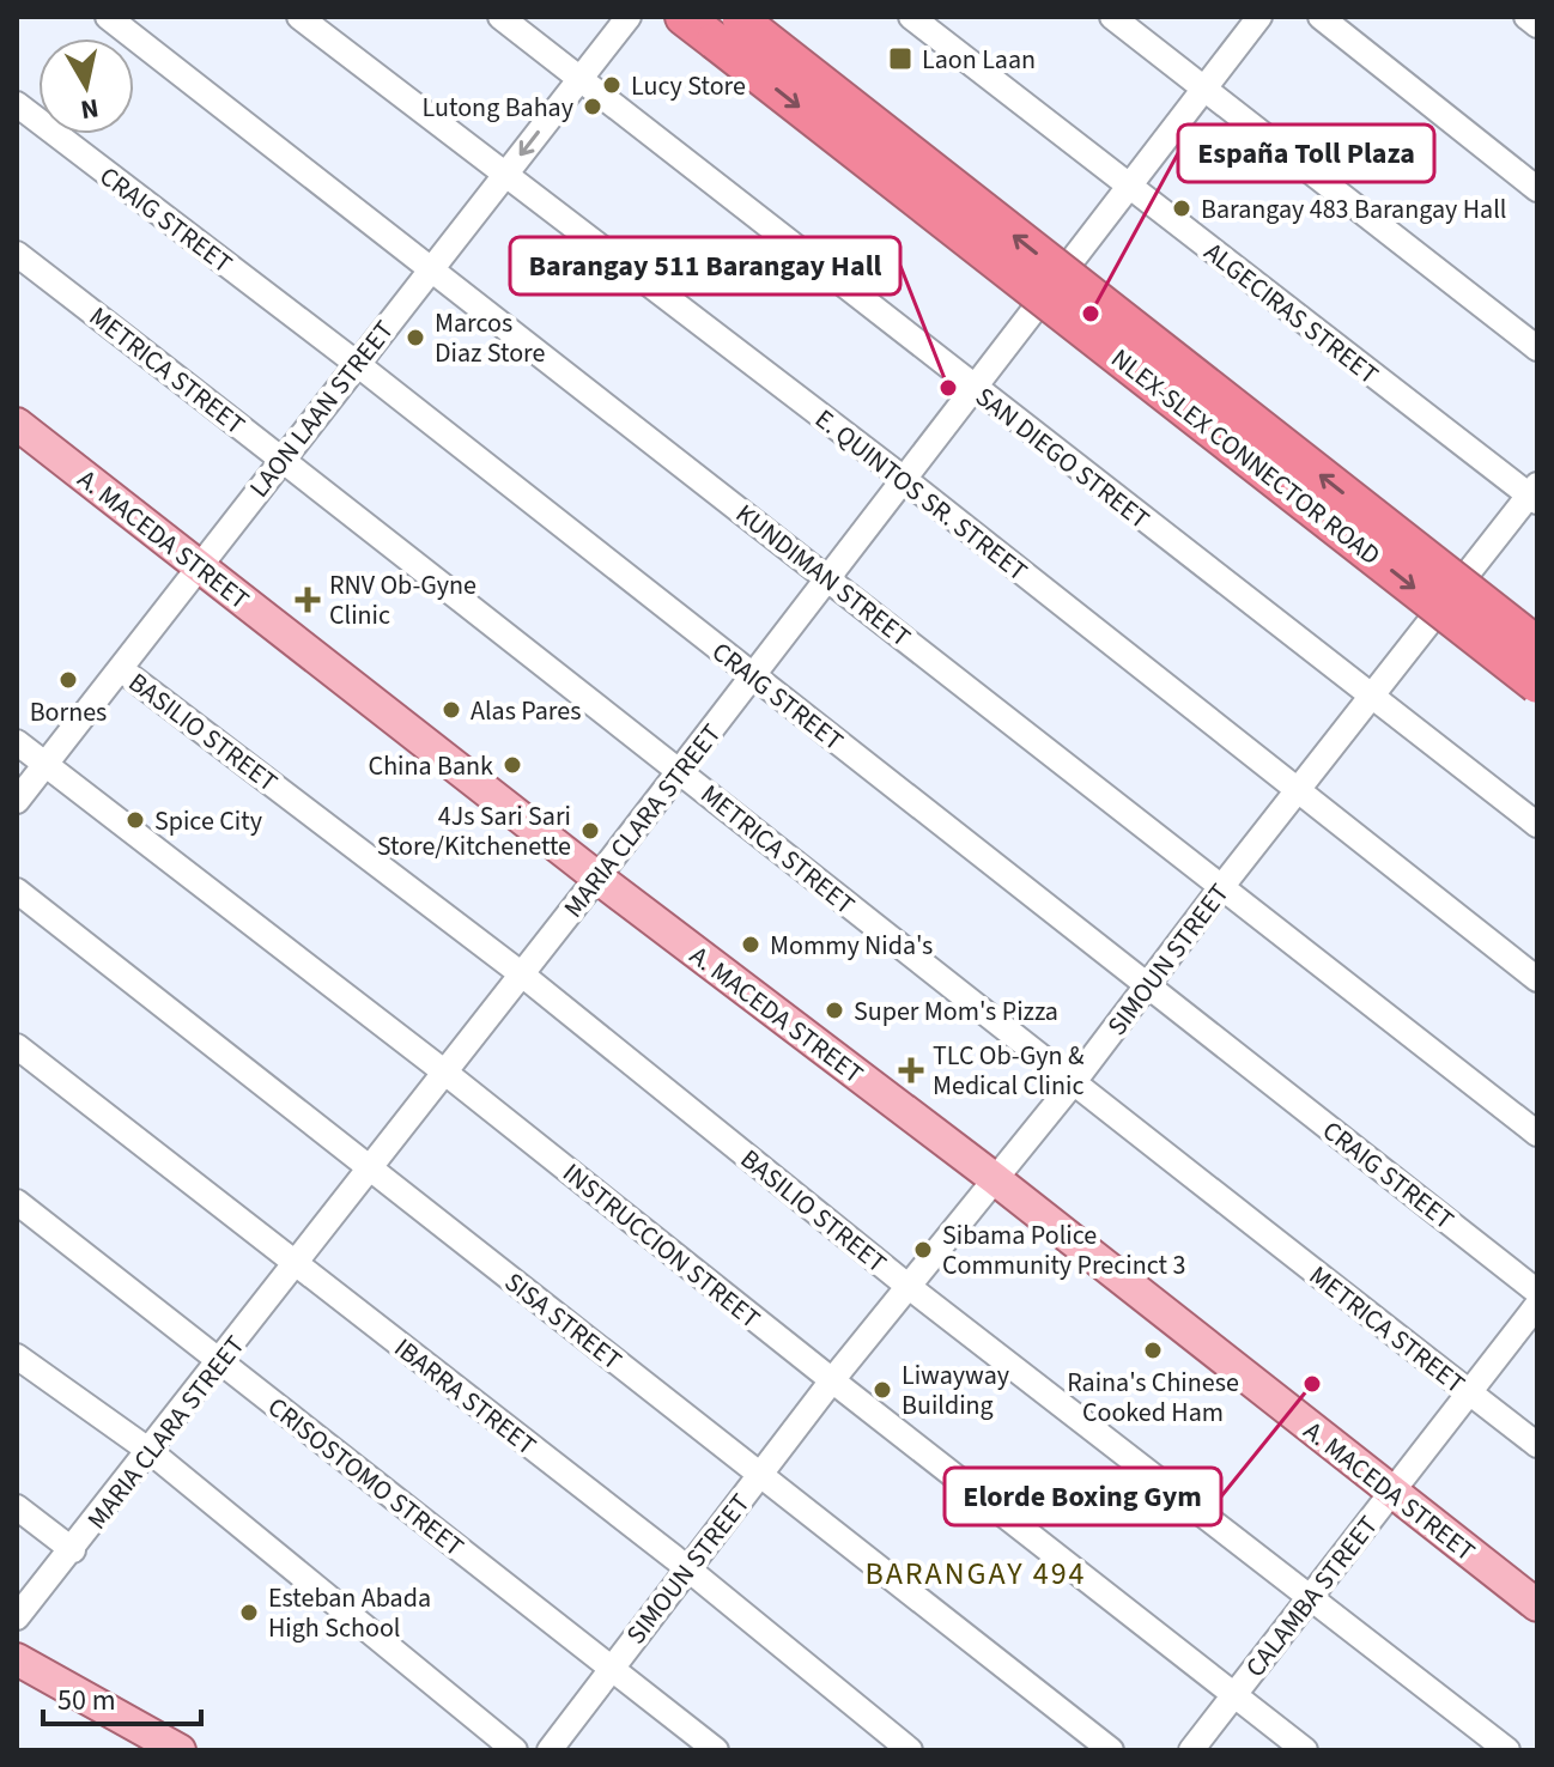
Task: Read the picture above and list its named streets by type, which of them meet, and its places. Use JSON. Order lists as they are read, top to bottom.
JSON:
{
  "streets": {
    "highway": ["NLEX-SLEX CONNECTOR ROAD"],
    "main road": ["A. MACEDA STREET"],
    "street": [
      "CRAIG STREET",
      "ALGECIRAS STREET",
      "METRICA STREET",
      "LAON LAAN STREET",
      "SAN DIEGO STREET",
      "E. QUINTOS SR. STREET",
      "KUNDIMAN STREET",
      "BASILIO STREET",
      "MARIA CLARA STREET",
      "SIMOUN STREET",
      "INSTRUCCION STREET",
      "SISA STREET",
      "IBARRA STREET",
      "CRISOSTOMO STREET",
      "CALAMBA STREET"
    ]
  },
  "crossings": [
    ["CRAIG STREET", "LAON LAAN STREET"],
    ["CRAIG STREET", "MARIA CLARA STREET"],
    ["CRAIG STREET", "SIMOUN STREET"],
    ["ALGECIRAS STREET", "MARIA CLARA STREET"],
    ["ALGECIRAS STREET", "SIMOUN STREET"],
    ["METRICA STREET", "LAON LAAN STREET"],
    ["METRICA STREET", "MARIA CLARA STREET"],
    ["METRICA STREET", "SIMOUN STREET"],
    ["METRICA STREET", "CALAMBA STREET"],
    ["LAON LAAN STREET", "SAN DIEGO STREET"],
    ["LAON LAAN STREET", "E. QUINTOS SR. STREET"],
    ["LAON LAAN STREET", "A. MACEDA STREET"],
    ["LAON LAAN STREET", "KUNDIMAN STREET"],
    ["LAON LAAN STREET", "BASILIO STREET"],
    ["LAON LAAN STREET", "INSTRUCCION STREET"],
    ["SAN DIEGO STREET", "MARIA CLARA STREET"],
    ["SAN DIEGO STREET", "SIMOUN STREET"],
    ["E. QUINTOS SR. STREET", "MARIA CLARA STREET"],
    ["E. QUINTOS SR. STREET", "SIMOUN STREET"],
    ["A. MACEDA STREET", "MARIA CLARA STREET"],
    ["A. MACEDA STREET", "SIMOUN STREET"],
    ["A. MACEDA STREET", "CALAMBA STREET"],
    ["KUNDIMAN STREET", "MARIA CLARA STREET"],
    ["KUNDIMAN STREET", "SIMOUN STREET"],
    ["BASILIO STREET", "MARIA CLARA STREET"],
    ["BASILIO STREET", "SIMOUN STREET"],
    ["BASILIO STREET", "CALAMBA STREET"],
    ["MARIA CLARA STREET", "INSTRUCCION STREET"],
    ["MARIA CLARA STREET", "SISA STREET"],
    ["MARIA CLARA STREET", "IBARRA STREET"],
    ["MARIA CLARA STREET", "CRISOSTOMO STREET"],
    ["SIMOUN STREET", "INSTRUCCION STREET"],
    ["SIMOUN STREET", "SISA STREET"],
    ["SIMOUN STREET", "IBARRA STREET"],
    ["SIMOUN STREET", "CRISOSTOMO STREET"],
    ["INSTRUCCION STREET", "CALAMBA STREET"]
  ],
  "districts": ["BARANGAY 494"],
  "places": {
    "transit": ["Laon Laan"],
    "other": [
      "Lucy Store",
      "Lutong Bahay",
      "Barangay 483 Barangay Hall",
      "España Toll Plaza",
      "Marcos Diaz Store",
      "Barangay 511 Barangay Hall",
      "Bornes",
      "Alas Pares",
      "China Bank",
      "Spice City",
      "4Js Sari Sari Store/Kitchenette",
      "Mommy Nida's",
      "Super Mom's Pizza",
      "Sibama Police Community Precinct 3",
      "Raina's Chinese Cooked Ham",
      "Elorde Boxing Gym",
      "Liwayway Building",
      "Esteban Abada High School"
    ],
    "health": ["RNV Ob-Gyne Clinic", "TLC Ob-Gyn & Medical Clinic"]
  },
  "scale_bar": "50 m",
  "north": "bottom"
}
